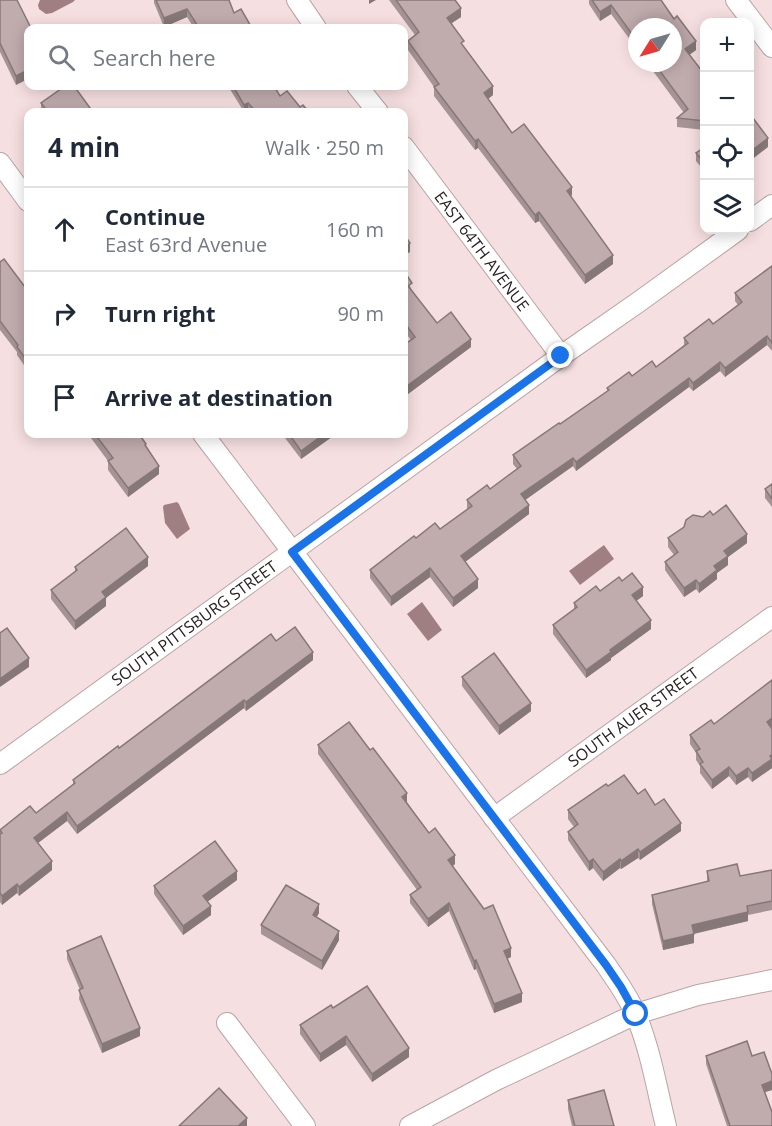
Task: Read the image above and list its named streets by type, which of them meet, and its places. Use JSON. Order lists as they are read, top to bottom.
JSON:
{
  "streets": {
    "street": ["EAST 64TH AVENUE", "SOUTH PITTSBURG STREET", "SOUTH AUER STREET"]
  },
  "crossings": [
    ["EAST 64TH AVENUE", "SOUTH PITTSBURG STREET"]
  ],
  "north": "bottom left",
  "page": {
    "map_buttons": ["+", "−"],
    "search": "Search here",
    "heading": ["4 min", "Walk · 250 m"],
    "list": [
      ["Continue", "East 63rd Avenue", "160 m"],
      ["Turn right", "90 m"],
      "Arrive at destination"
    ]
  }
}
